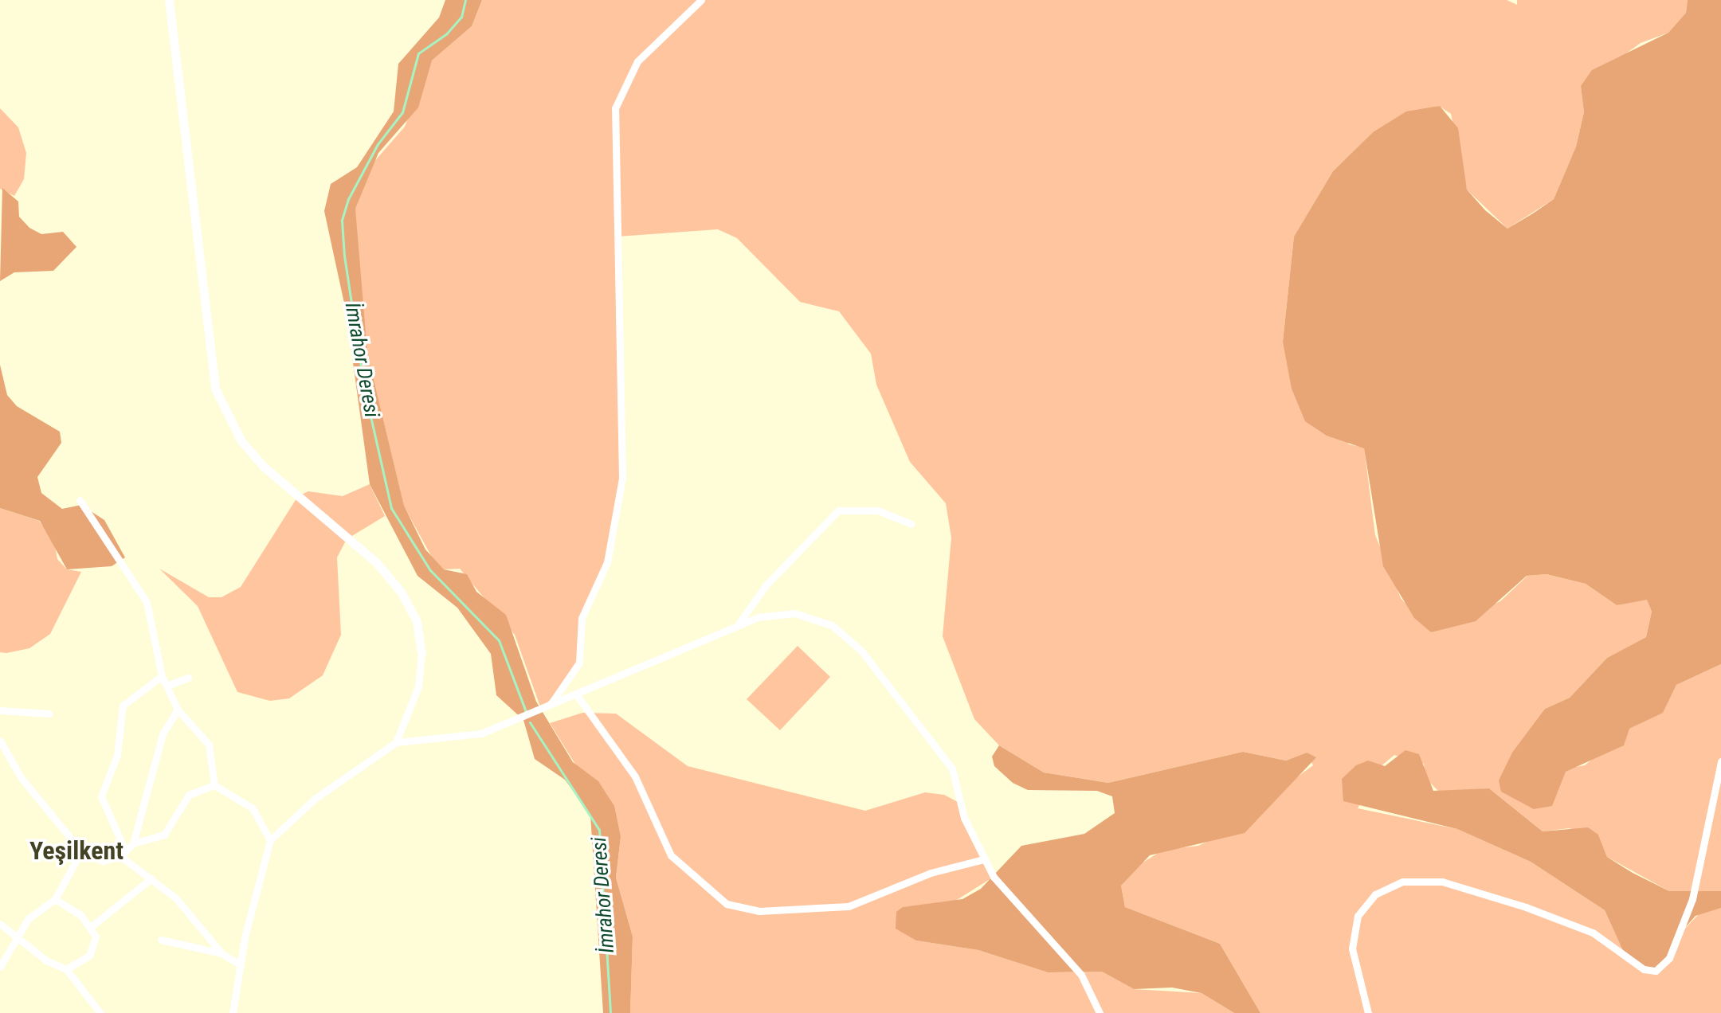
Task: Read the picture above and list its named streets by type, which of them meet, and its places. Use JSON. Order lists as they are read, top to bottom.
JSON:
{
  "districts": ["Yeşilkent"],
  "water": ["İmrahor Deresi"]
}
